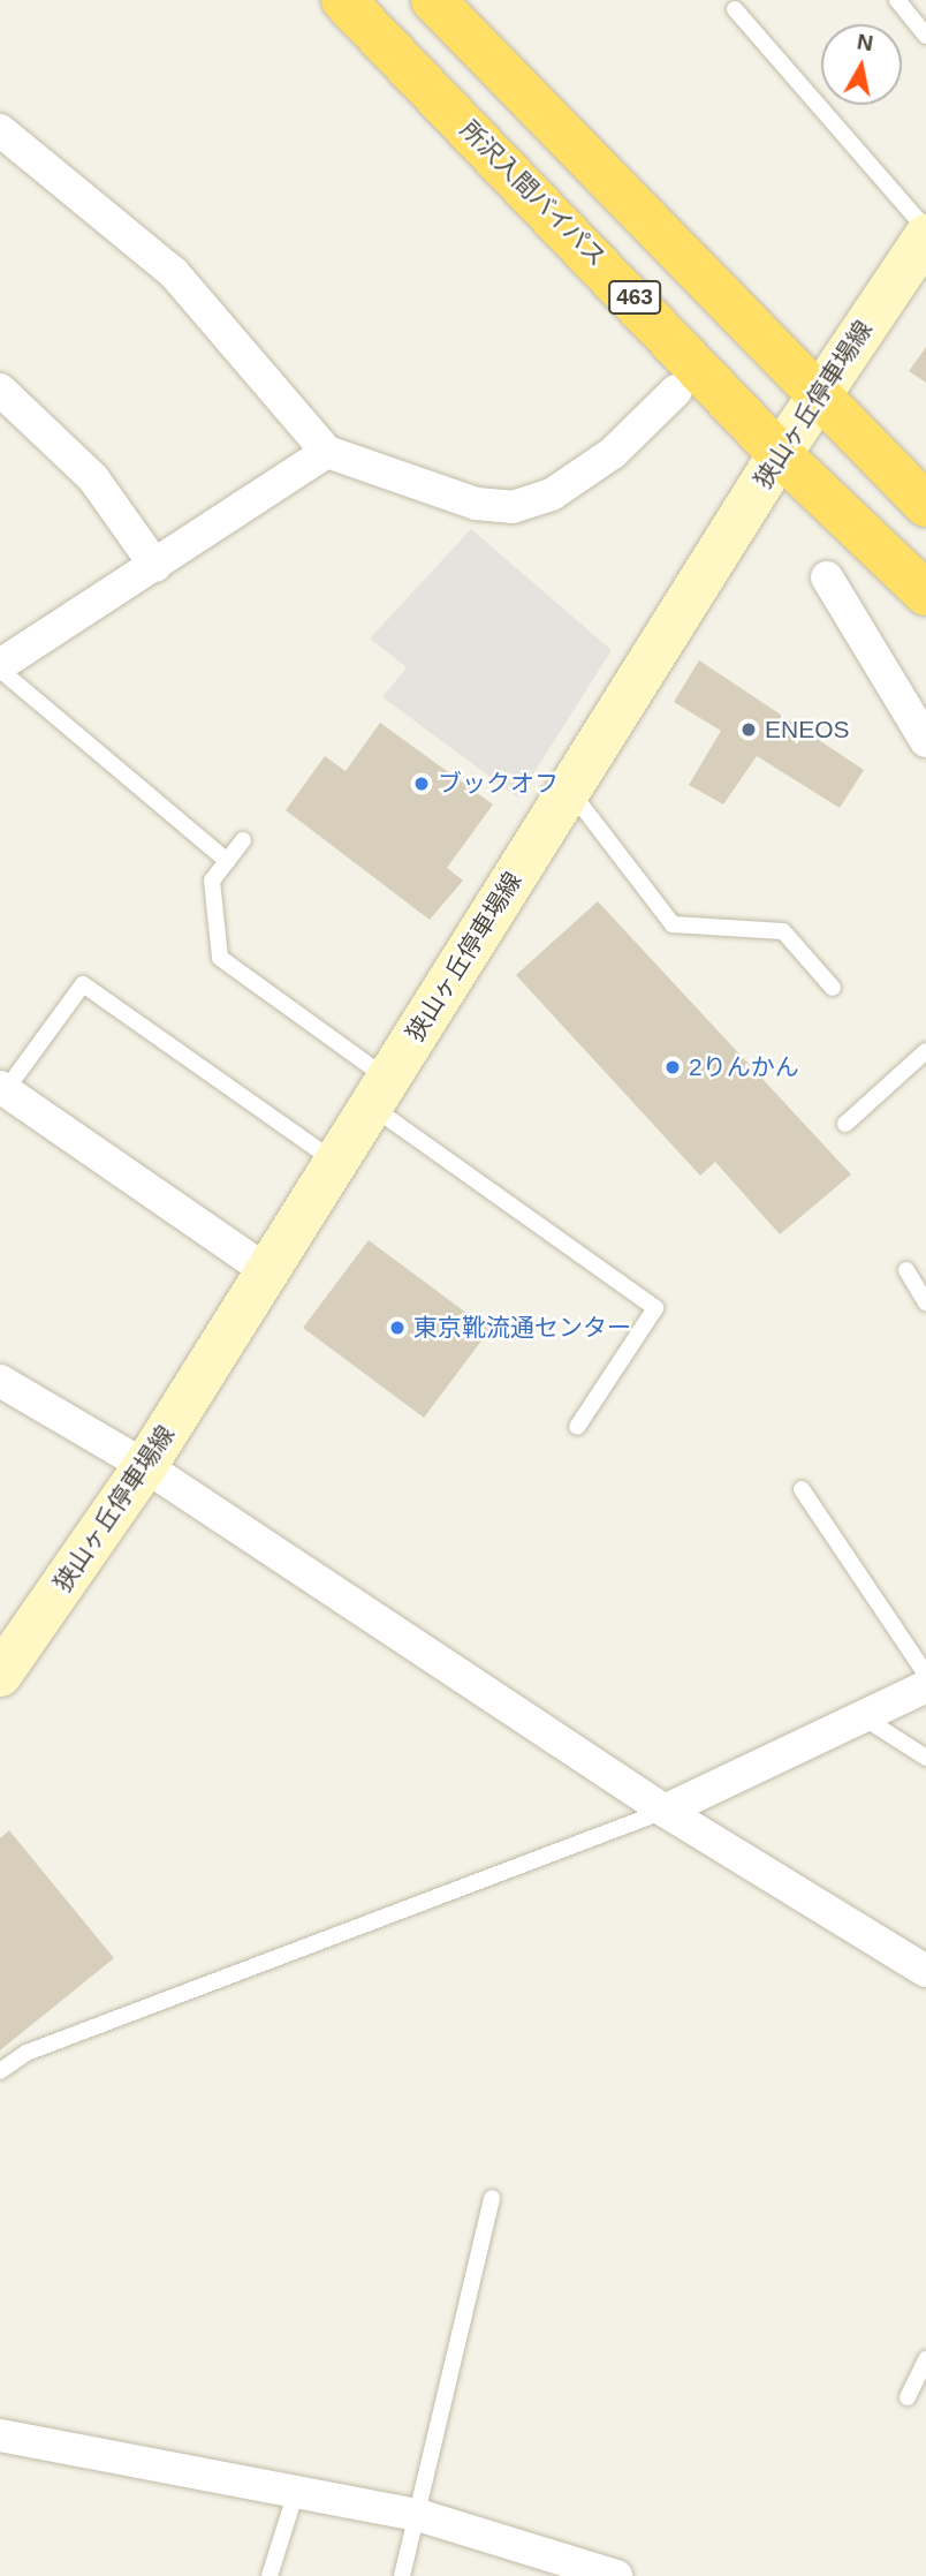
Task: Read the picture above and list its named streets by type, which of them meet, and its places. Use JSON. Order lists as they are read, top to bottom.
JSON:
{
  "streets": {
    "highway": ["所沢入間バイパス", "463"],
    "main road": ["狭山ヶ丘停車場線"]
  },
  "crossings": [
    ["所沢入間バイパス", "狭山ヶ丘停車場線"],
    ["463", "狭山ヶ丘停車場線"]
  ],
  "places": [
    "ENEOS",
    "ブックオフ",
    "2りんかん",
    "東京靴流通センター"
  ],
  "north": "top"
}
